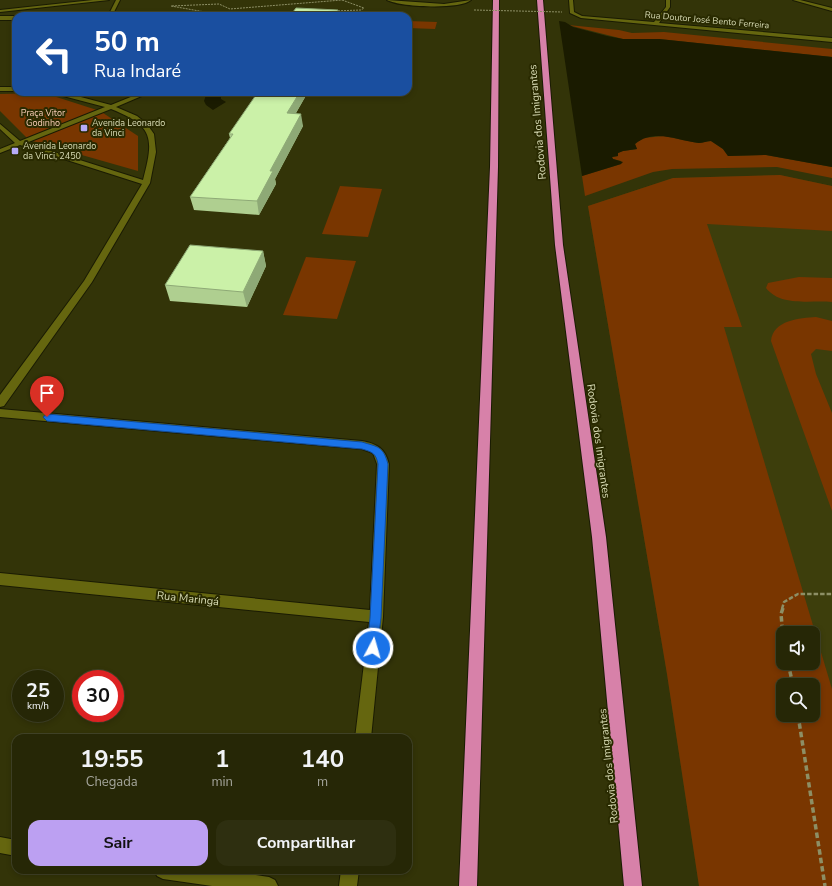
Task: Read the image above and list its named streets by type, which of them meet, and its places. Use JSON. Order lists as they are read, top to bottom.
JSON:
{
  "streets": {
    "highway": ["Rodovia dos Imigrantes"],
    "street": ["Rua Doutor José Bento Ferreira", "Rua Maringá"]
  },
  "parks": ["Praça Vitor Godinho"],
  "places": {
    "transit": ["Avenida Leonardo da Vinci", "Avenida Leonardo da Vinci, 2450"]
  },
  "page": {
    "turn": ["50 m", "Rua Indaré"],
    "speed": "25 km/h",
    "limit": "30",
    "eta": [
      "19:55",
      "Chegada",
      "1",
      "min",
      "140",
      "m"
    ],
    "buttons": ["Sair", "Compartilhar"]
  }
}
